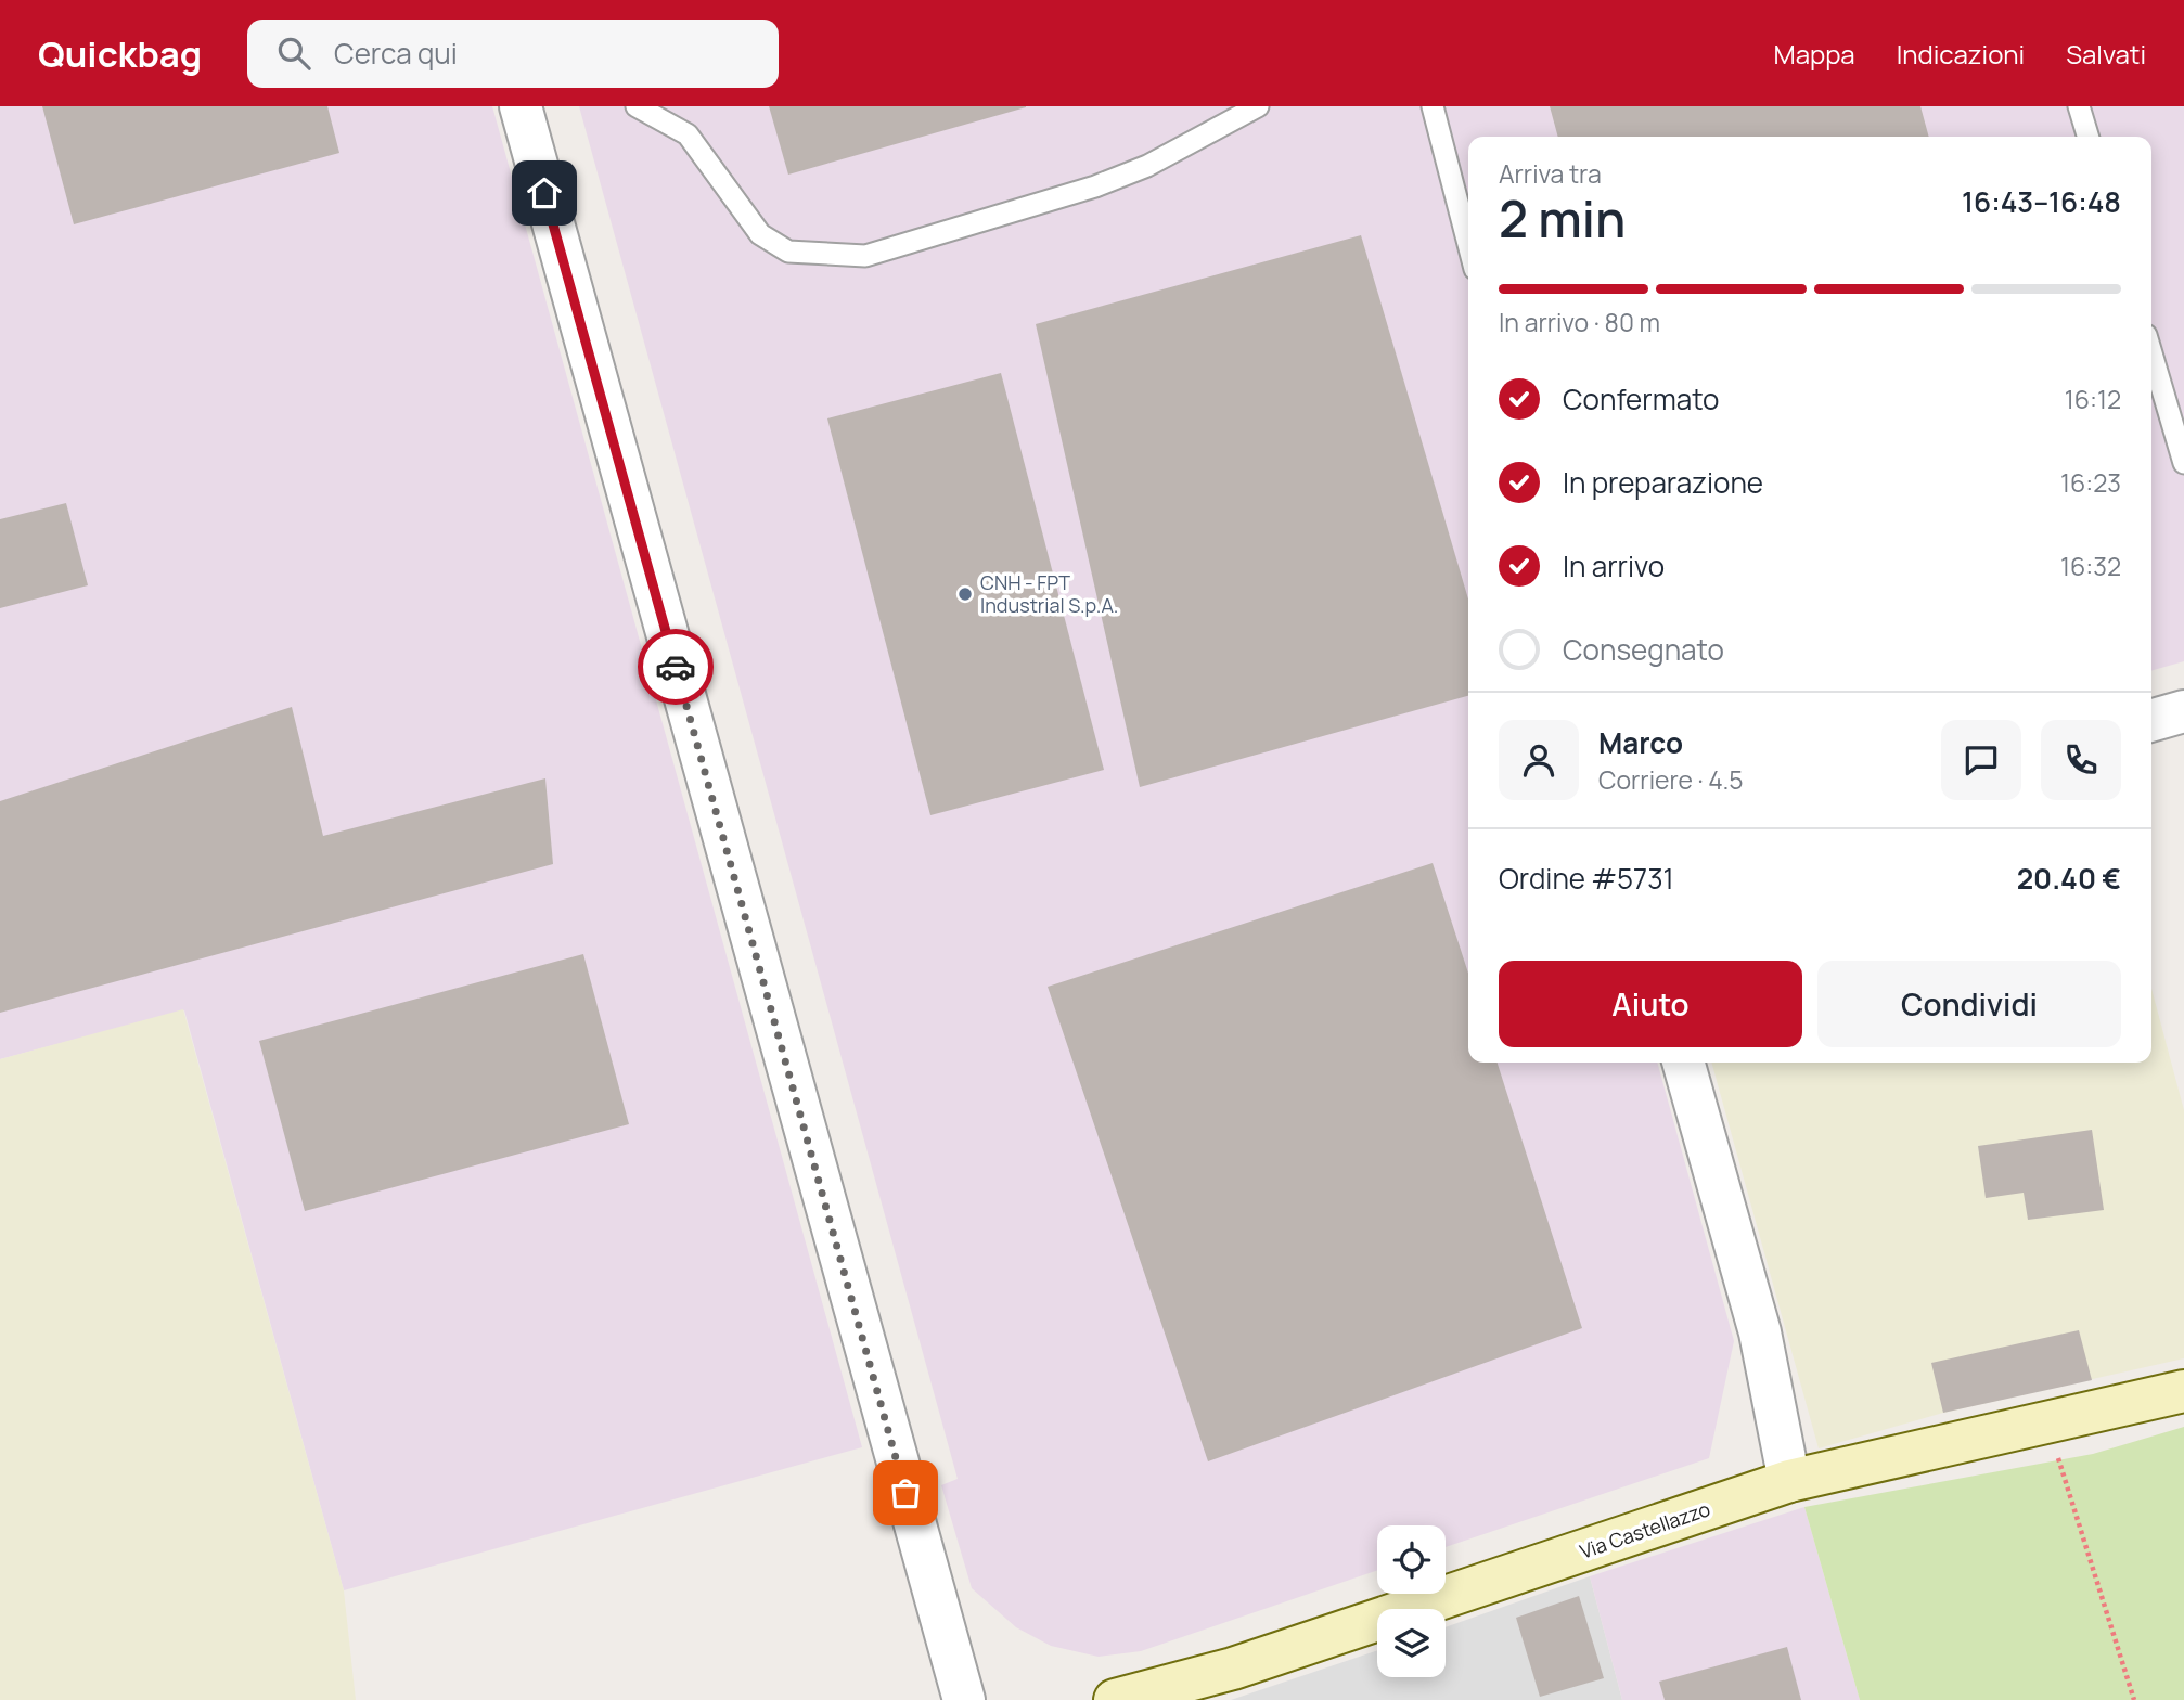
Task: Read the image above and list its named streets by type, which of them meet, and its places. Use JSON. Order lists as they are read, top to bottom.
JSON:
{
  "streets": {
    "street": ["Via Castellazzo"]
  },
  "places": ["CNH - FPT Industrial S.p.A."],
  "page": {
    "header": "Quickbag",
    "search": "Cerca qui",
    "nav": ["Mappa", "Indicazioni", "Salvati"],
    "heading": ["2 min", "Arriva tra", "16:43–16:48"],
    "panel": [
      "Marco",
      "Corriere · 4.5",
      "Ordine #5731",
      "20.40 €"
    ],
    "bar": "In arrivo · 80 m",
    "list": [
      ["Confermato", "16:12"],
      ["In preparazione", "16:23"],
      ["In arrivo", "16:32"],
      "Consegnato"
    ],
    "buttons": ["Aiuto", "Condividi"]
  }
}
